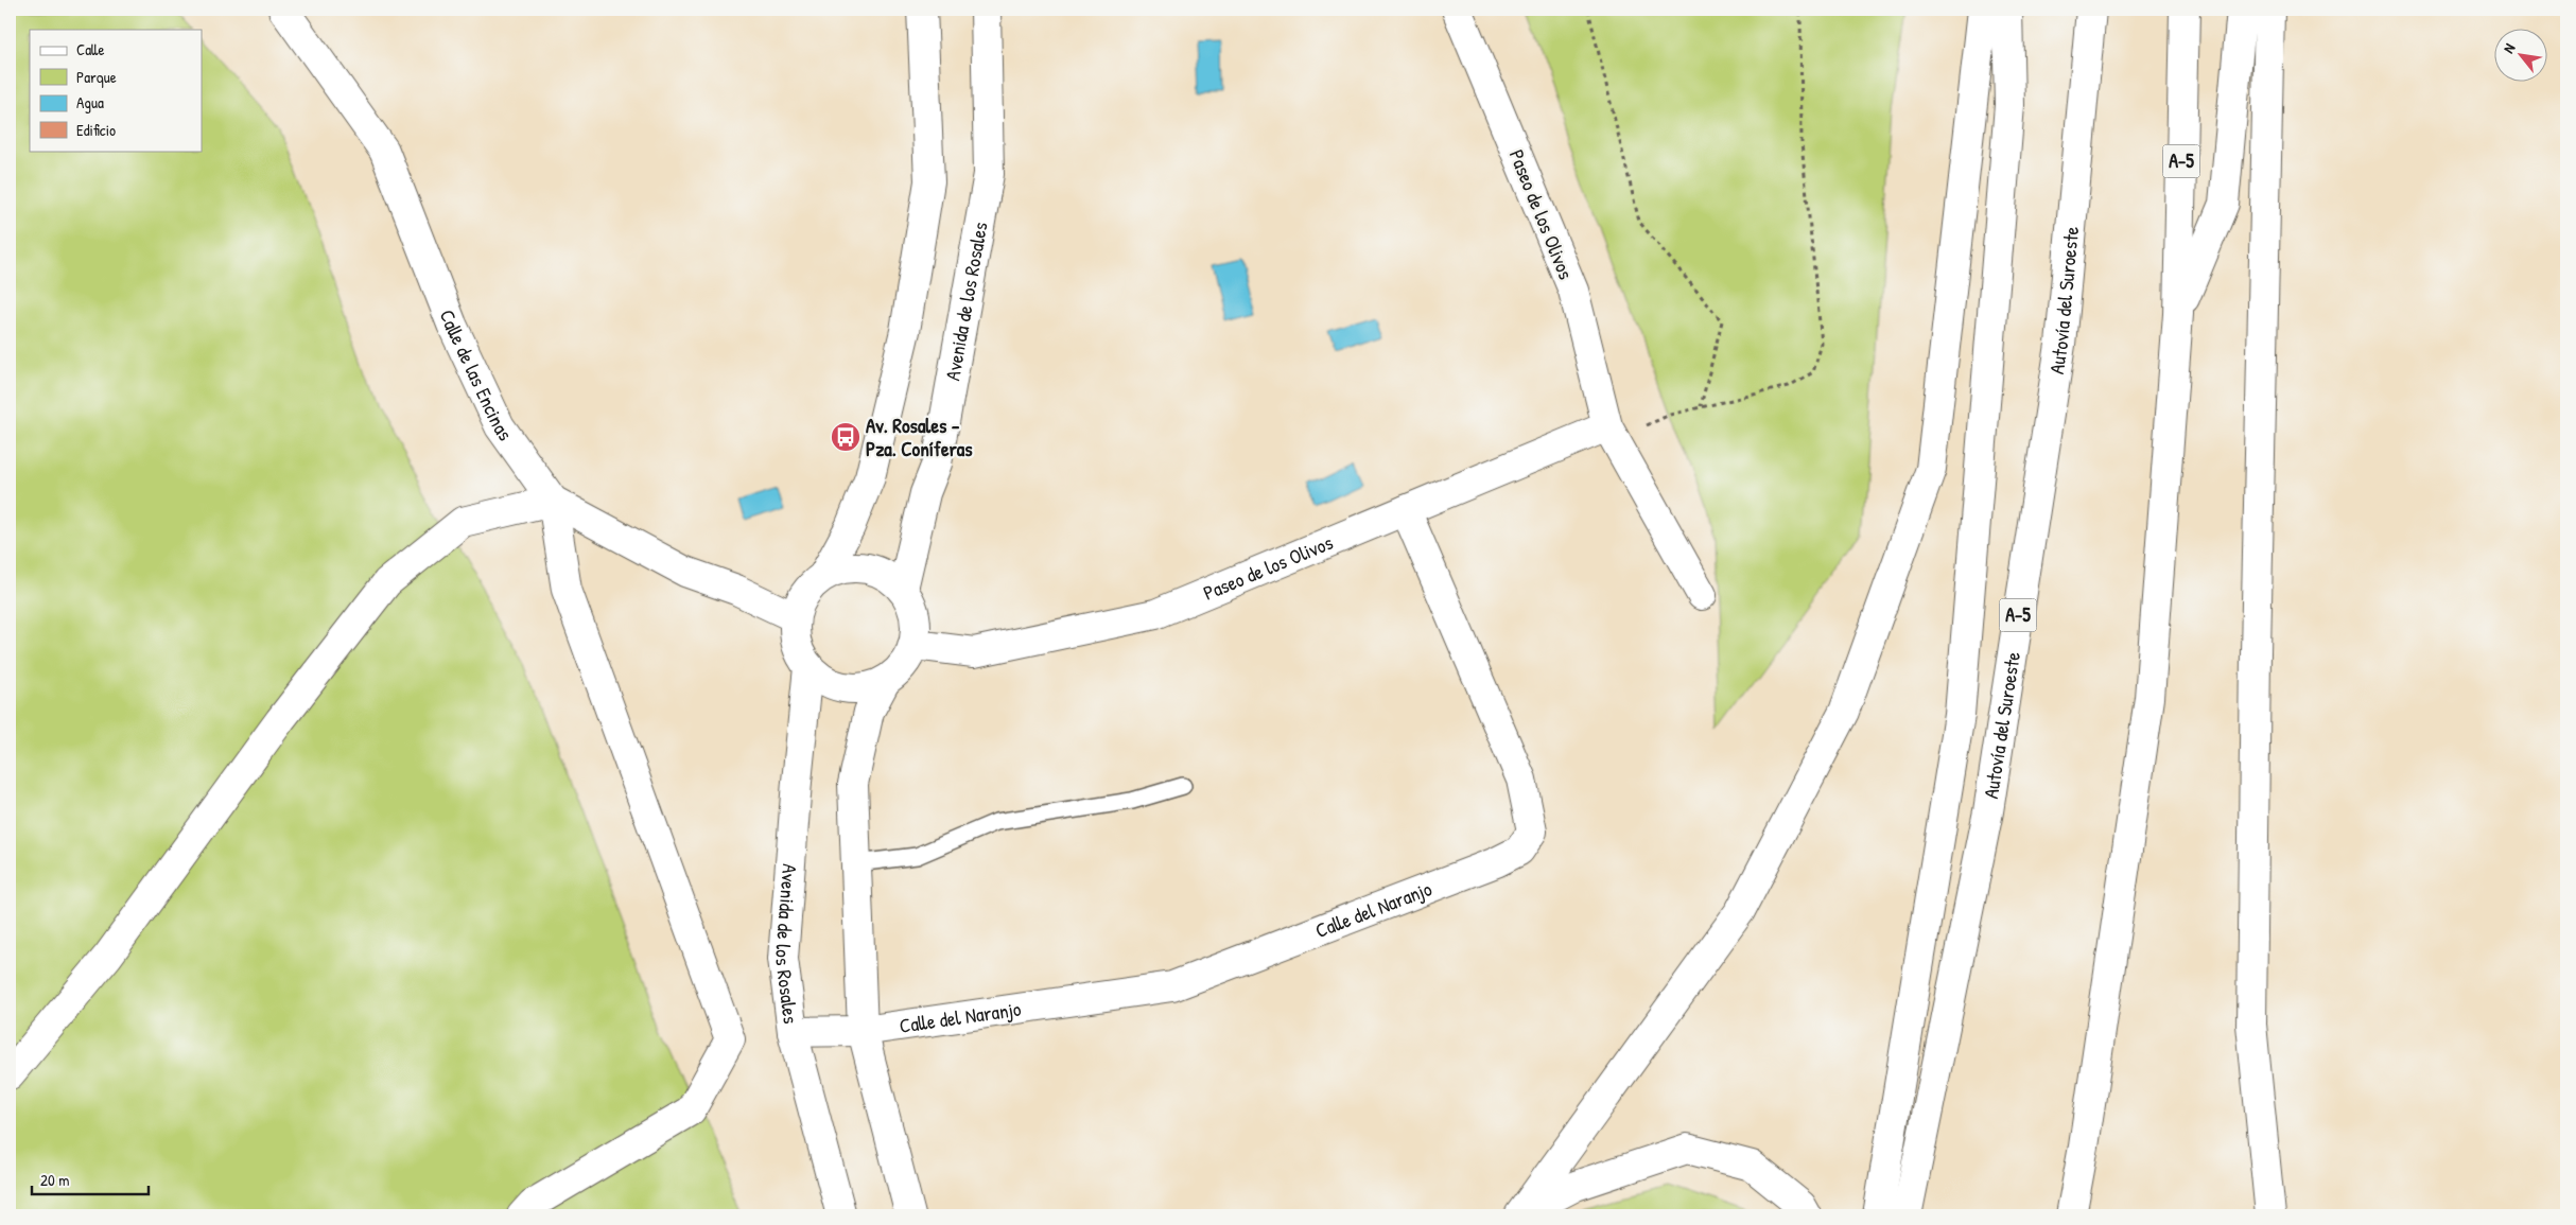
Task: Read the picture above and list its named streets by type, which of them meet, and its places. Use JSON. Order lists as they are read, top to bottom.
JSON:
{
  "streets": {
    "main road": [
      "A-5",
      "Paseo de los Olivos",
      "Autovía del Suroeste",
      "Avenida de los Rosales",
      "Calle de las Encinas",
      "Calle del Naranjo"
    ]
  },
  "crossings": [
    ["Paseo de los Olivos", "Avenida de los Rosales"],
    ["Paseo de los Olivos", "Calle de las Encinas"],
    ["Paseo de los Olivos", "Calle del Naranjo"],
    ["Avenida de los Rosales", "Calle de las Encinas"],
    ["Avenida de los Rosales", "Calle del Naranjo"]
  ],
  "places": {
    "bus stop": ["Av. Rosales - Pza. Coníferas"]
  },
  "legend": [
    "Calle",
    "Parque",
    "Agua",
    "Edificio"
  ],
  "scale_bar": "20 m",
  "north": "top left"
}
